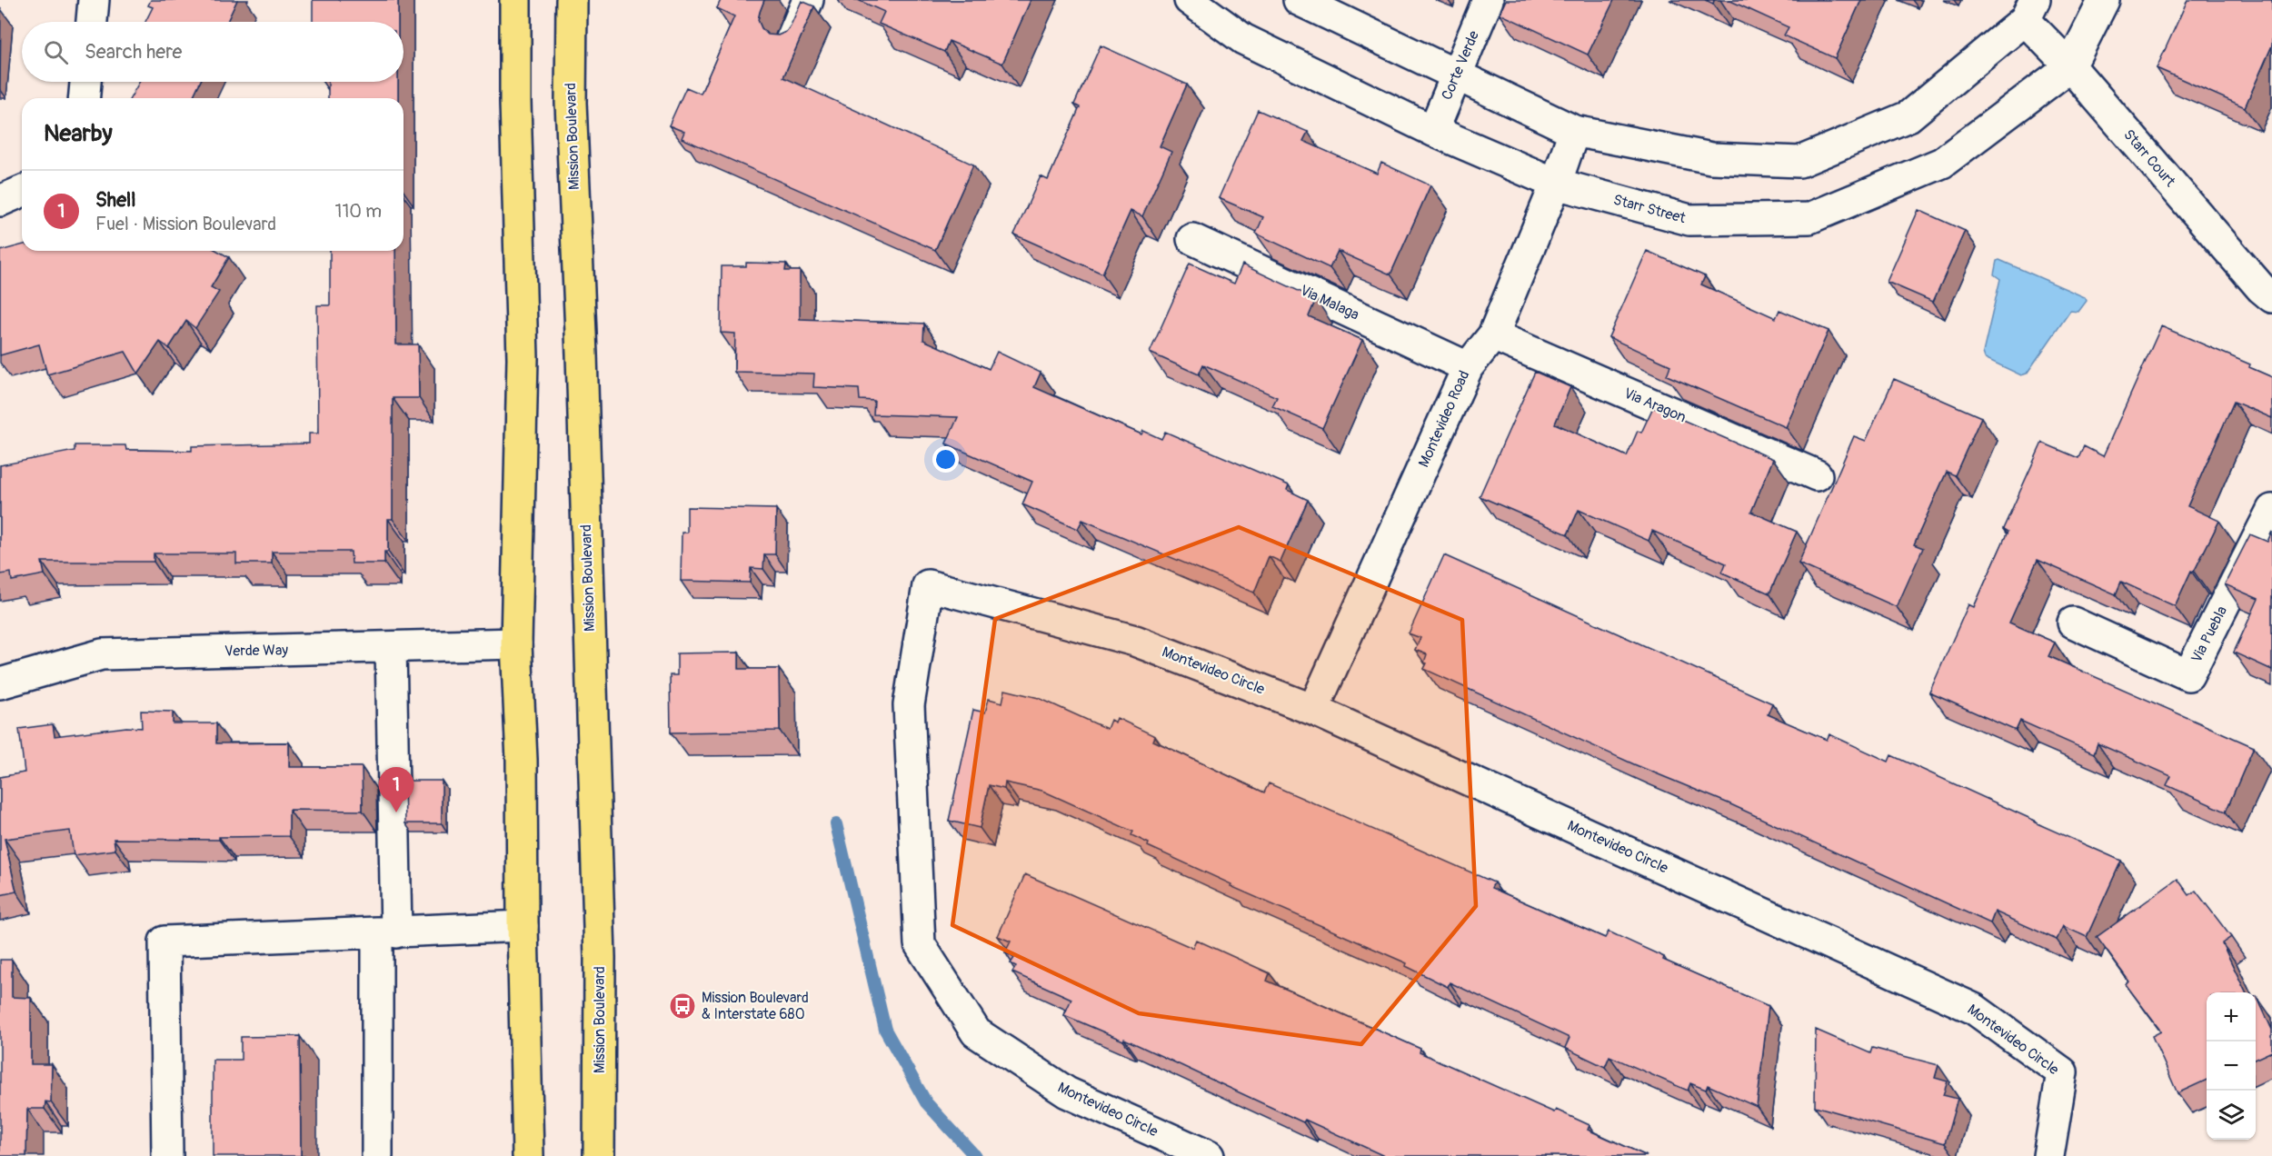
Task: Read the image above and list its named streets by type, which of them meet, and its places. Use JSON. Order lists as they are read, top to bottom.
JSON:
{
  "streets": {
    "main road": ["Mission Boulevard"],
    "street": [
      "Corte Verde",
      "Starr Court",
      "Starr Street",
      "Via Malaga",
      "Via Aragon",
      "Montevideo Road",
      "Via Puebla",
      "Verde Way",
      "Montevideo Circle"
    ]
  },
  "crossings": [
    ["Corte Verde", "Starr Street"],
    ["Starr Court", "Starr Street"],
    ["Starr Street", "Montevideo Road"],
    ["Via Malaga", "Montevideo Road"],
    ["Via Aragon", "Montevideo Road"],
    ["Montevideo Road", "Montevideo Circle"]
  ],
  "places": {
    "bus stop": ["Mission Boulevard & Interstate 680"]
  },
  "page": {
    "search": "Search here",
    "heading": "Nearby",
    "list": [
      {
        "mark": "1",
        "name": "Shell",
        "note": "Fuel · Mission Boulevard",
        "value": "110 m"
      }
    ],
    "pins": "1",
    "map_buttons": ["+", "−"]
  }
}
